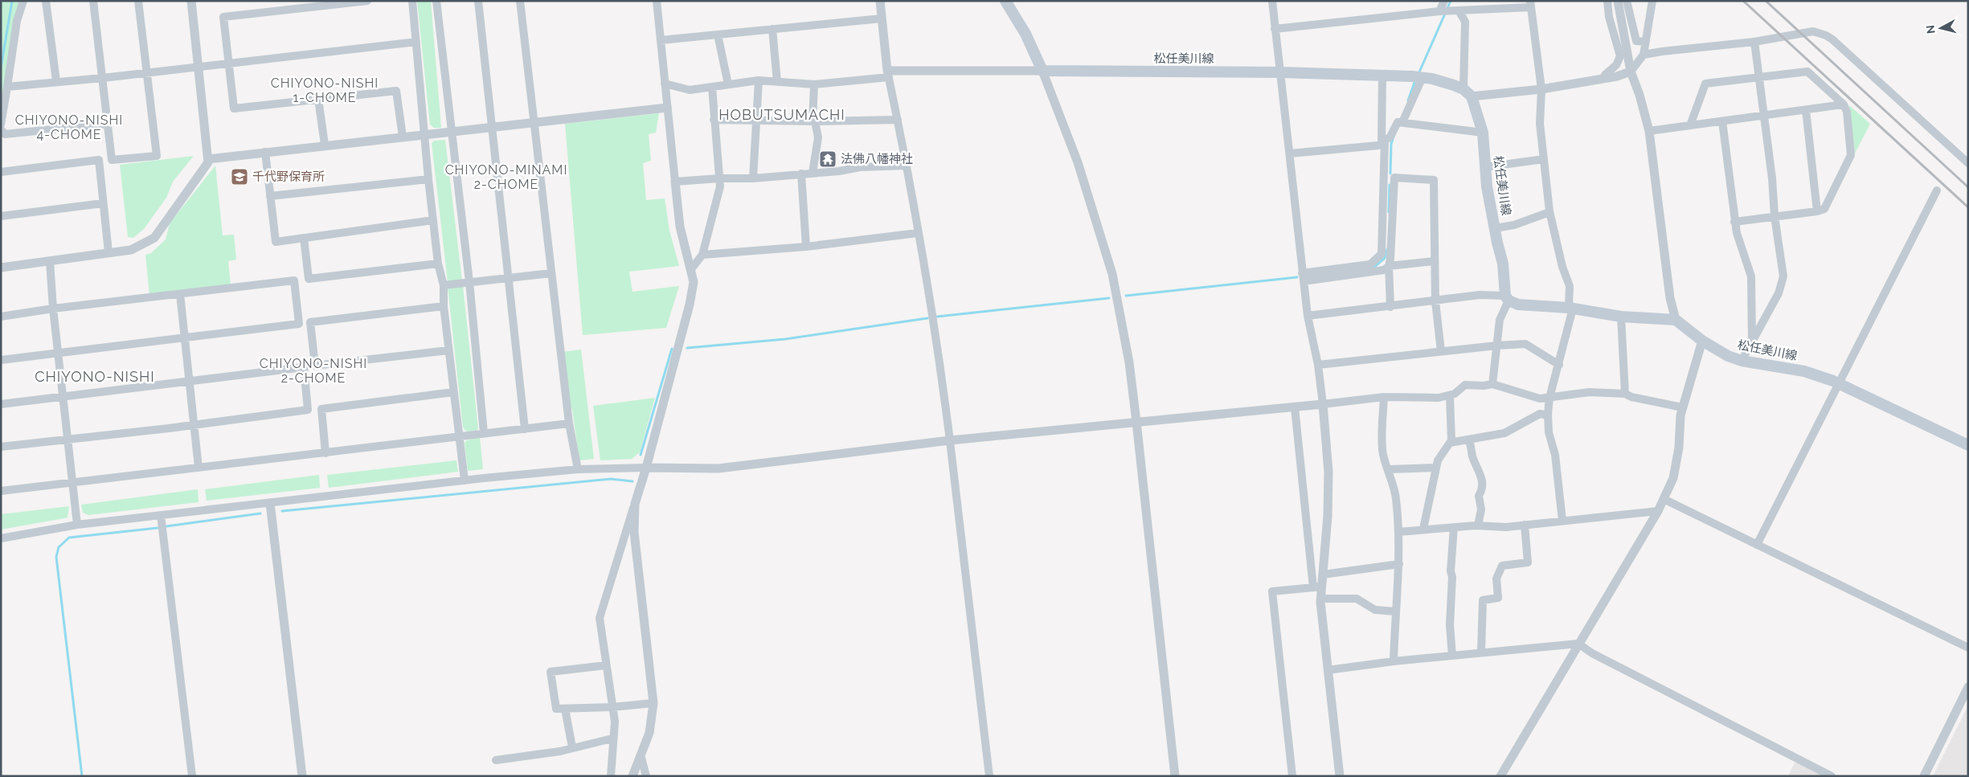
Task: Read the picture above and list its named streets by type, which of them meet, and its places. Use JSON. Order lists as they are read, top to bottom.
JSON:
{
  "streets": {
    "main road": ["松任美川線"]
  },
  "districts": [
    "CHIYONO-NISHI 1-CHOME",
    "HOBUTSUMACHI",
    "CHIYONO-NISHI 4-CHOME",
    "CHIYONO-MINAMI 2-CHOME",
    "CHIYONO-NISHI 2-CHOME",
    "CHIYONO-NISHI"
  ],
  "places": {
    "temple": ["法佛八幡神社"],
    "school or university": ["千代野保育所"]
  },
  "north": "left"
}
